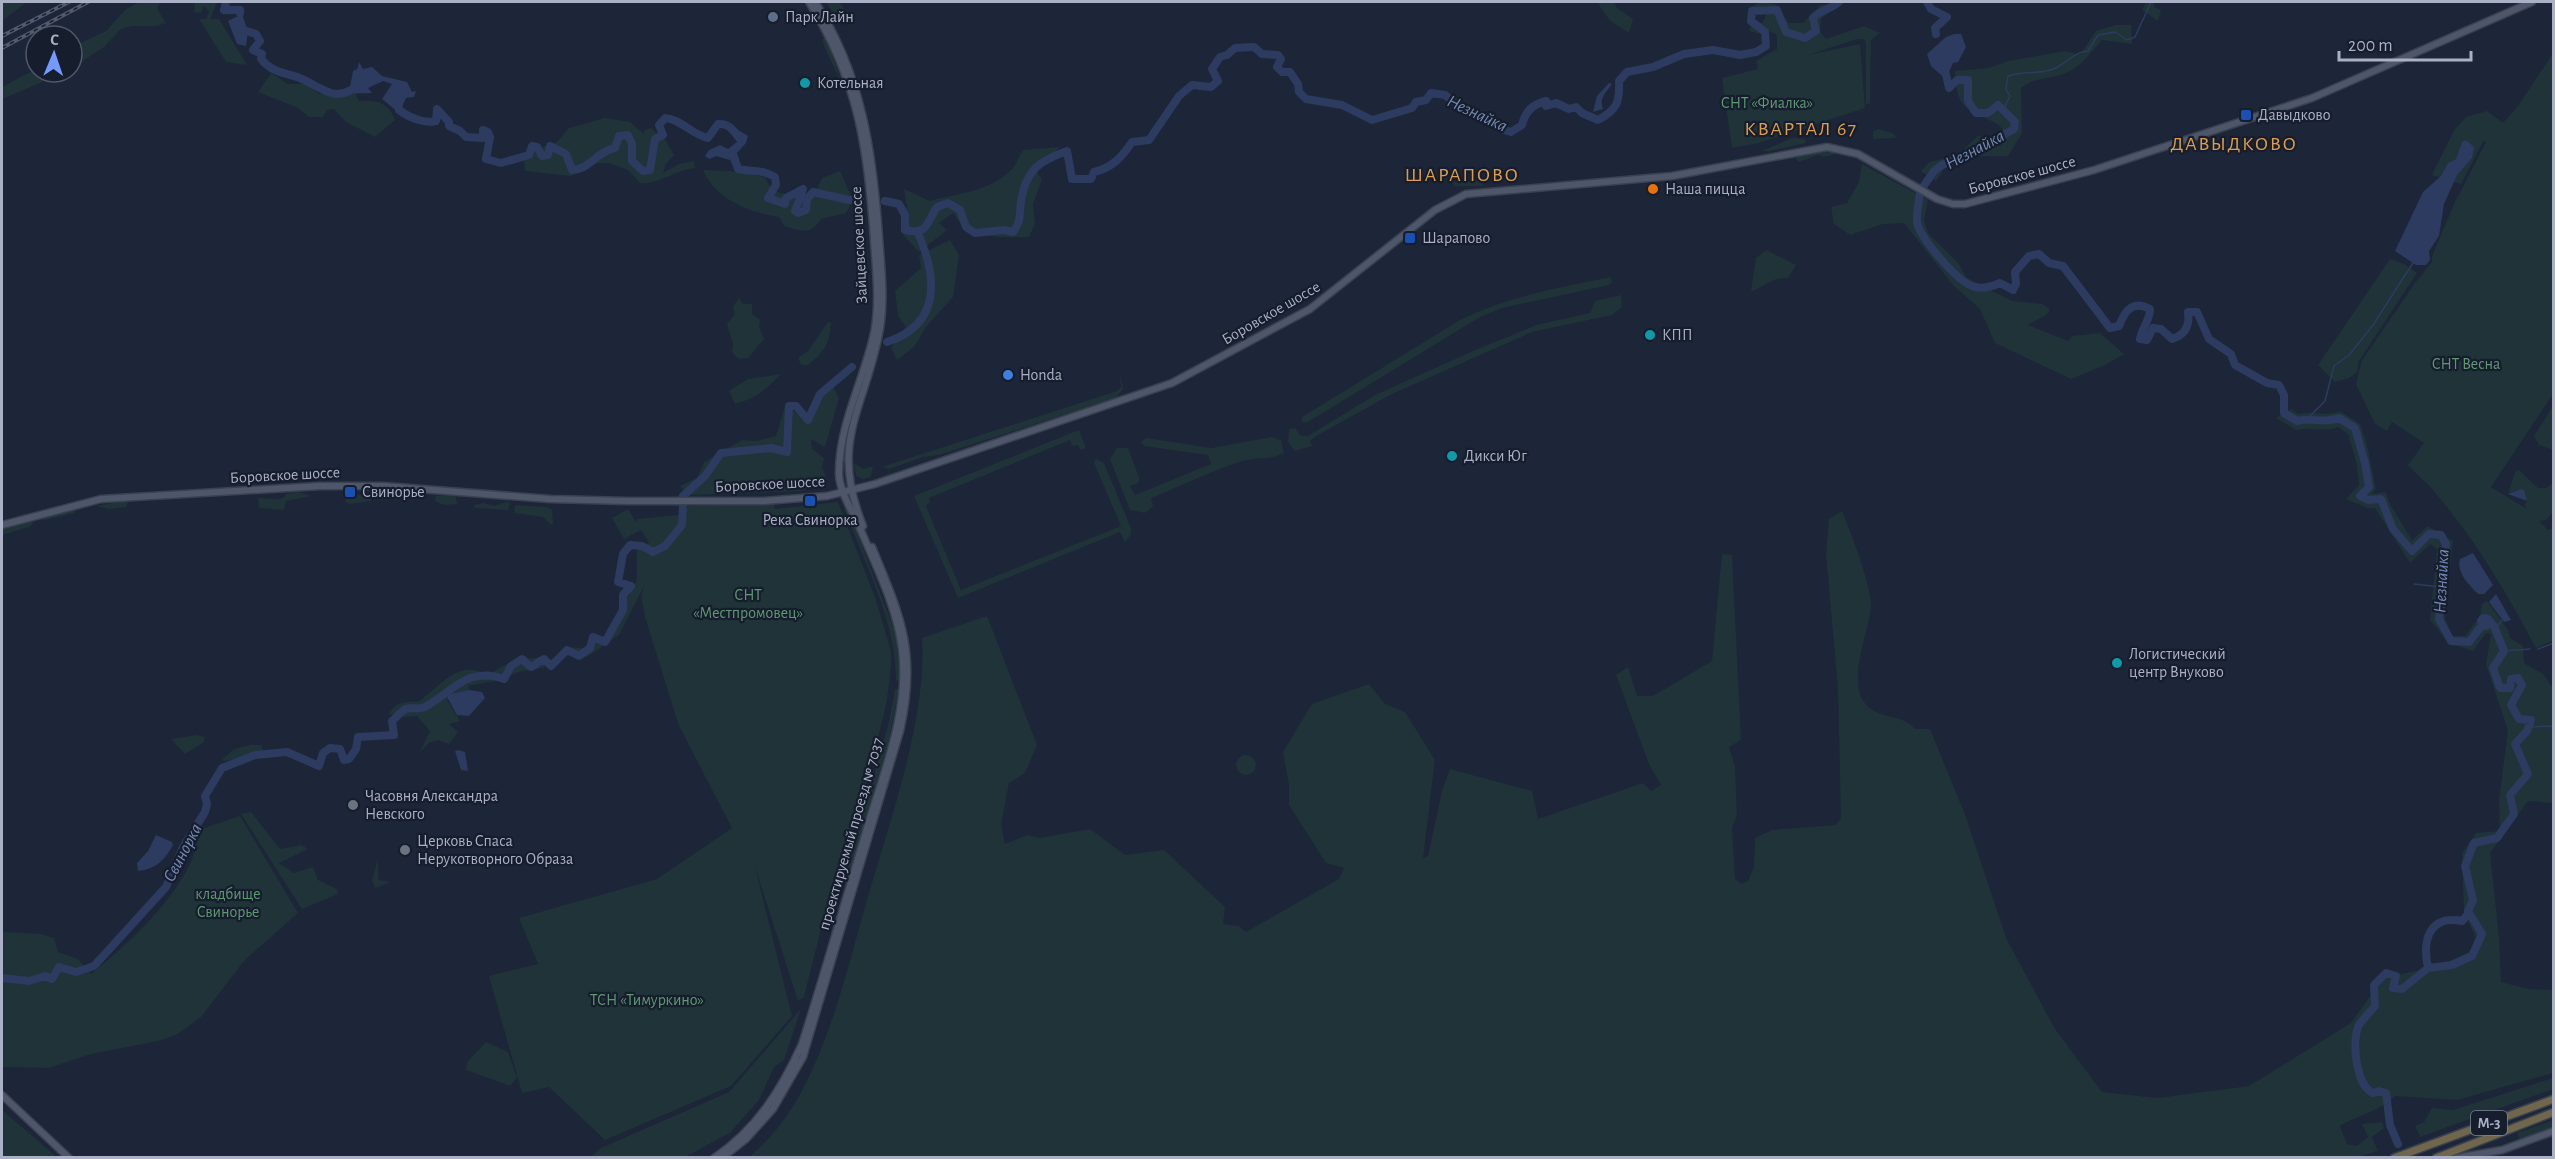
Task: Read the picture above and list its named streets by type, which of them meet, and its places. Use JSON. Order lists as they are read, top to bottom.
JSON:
{
  "streets": {
    "highway": ["М-3"],
    "main road": ["Боровское шоссе", "Зайцевское шоссе", "проектируемый проезд № 7037"]
  },
  "crossings": [
    ["Боровское шоссе", "Зайцевское шоссе"],
    ["Боровское шоссе", "проектируемый проезд № 7037"],
    ["Зайцевское шоссе", "проектируемый проезд № 7037"]
  ],
  "districts": ["КВАРТАЛ 67", "ДАВЫДКОВО", "ШАРАПОВО"],
  "water": ["Незнайка", "Свинорка"],
  "parks": [
    "СНТ «Фиалка»",
    "СНТ Весна",
    "СНТ «Местпромовец»",
    "кладбище Свинорье",
    "ТСН «Тимуркино»"
  ],
  "places": {
    "other": [
      "Парк Лайн",
      "Котельная",
      "Наша пицца",
      "КПП",
      "Honda",
      "Дикси Юг",
      "Логистический центр Внуково",
      "Часовня Александра Невского",
      "Церковь Спаса Нерукотворного Образа"
    ],
    "transit": [
      "Давыдково",
      "Шарапово",
      "Свинорье",
      "Река Свинорка"
    ]
  },
  "scale_bar": "200 m",
  "north": "top"
}
